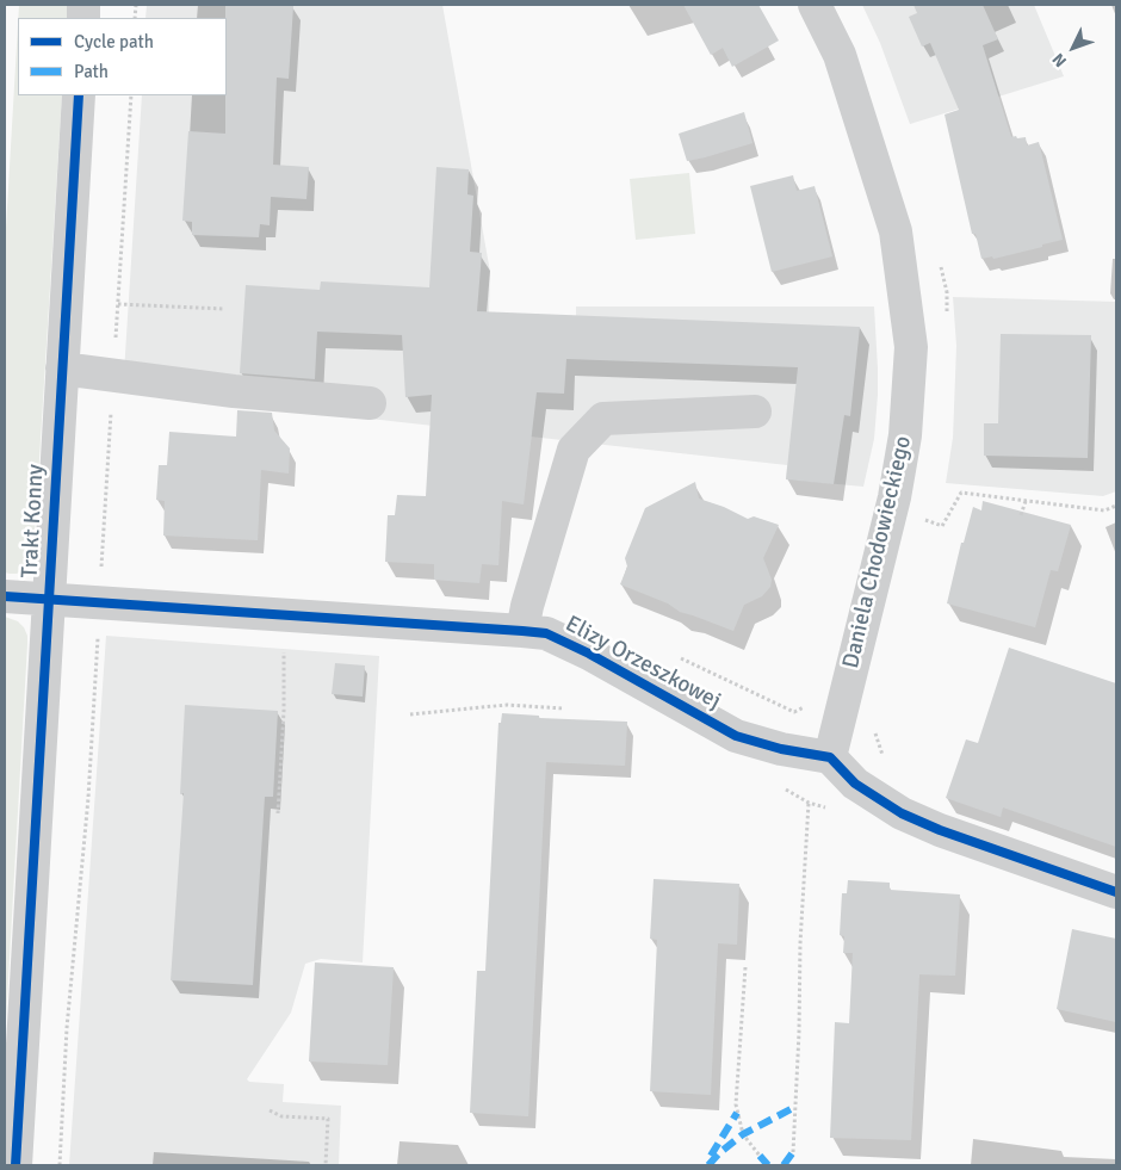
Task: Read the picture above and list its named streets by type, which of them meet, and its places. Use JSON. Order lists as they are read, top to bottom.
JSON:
{
  "streets": {
    "street": ["Trakt Konny", "Daniela Chodowieckiego", "Elizy Orzeszkowej"]
  },
  "crossings": [
    ["Trakt Konny", "Elizy Orzeszkowej"],
    ["Daniela Chodowieckiego", "Elizy Orzeszkowej"]
  ],
  "legend": ["Cycle path", "Path"],
  "north": "bottom left"
}
